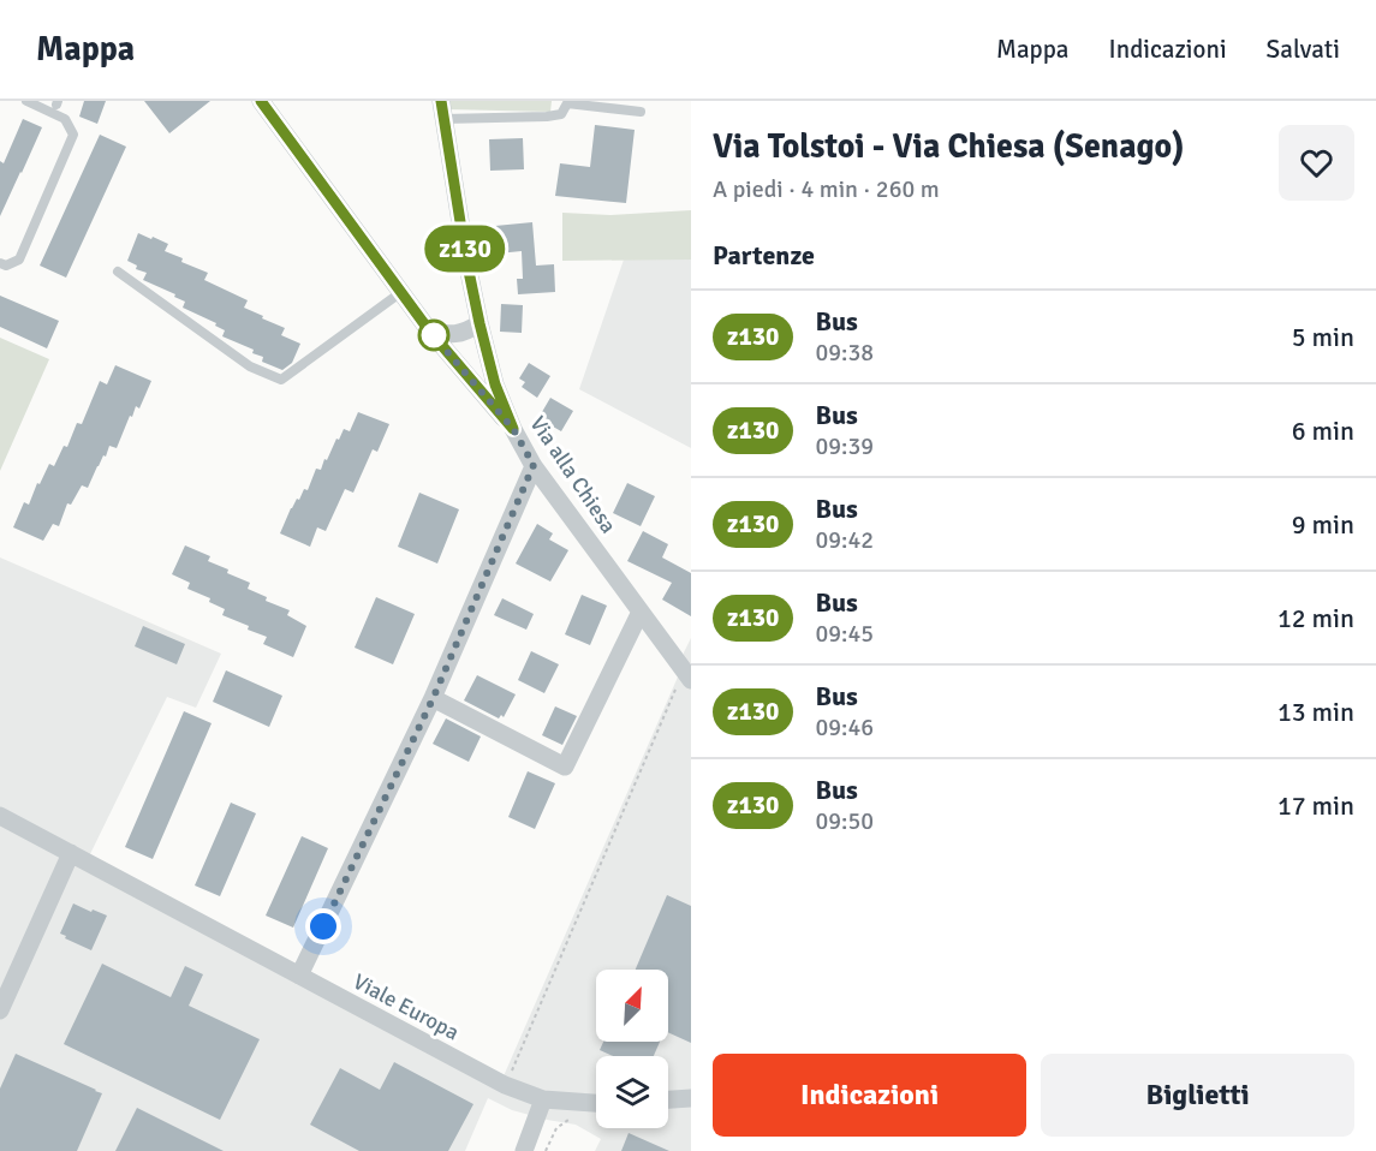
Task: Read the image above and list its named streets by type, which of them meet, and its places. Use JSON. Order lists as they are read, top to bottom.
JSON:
{
  "streets": {
    "street": ["Via alla Chiesa", "Viale Europa"]
  },
  "lines": ["bus line z130"],
  "north": "top right",
  "page": {
    "header": "Mappa",
    "nav": ["Mappa", "Indicazioni", "Salvati"],
    "on_map": "z130",
    "heading": [
      ["Via Tolstoi - Via Chiesa (Senago)", "A piedi · 4 min · 260 m"],
      "Partenze"
    ],
    "list": [
      {
        "mark": "z130",
        "name": "Bus",
        "note": "09:38",
        "value": "5 min"
      },
      {
        "mark": "z130",
        "name": "Bus",
        "note": "09:39",
        "value": "6 min"
      },
      {
        "mark": "z130",
        "name": "Bus",
        "note": "09:42",
        "value": "9 min"
      },
      {
        "mark": "z130",
        "name": "Bus",
        "note": "09:45",
        "value": "12 min"
      },
      {
        "mark": "z130",
        "name": "Bus",
        "note": "09:46",
        "value": "13 min"
      },
      {
        "mark": "z130",
        "name": "Bus",
        "note": "09:50",
        "value": "17 min"
      }
    ],
    "buttons": ["Indicazioni", "Biglietti"]
  }
}
